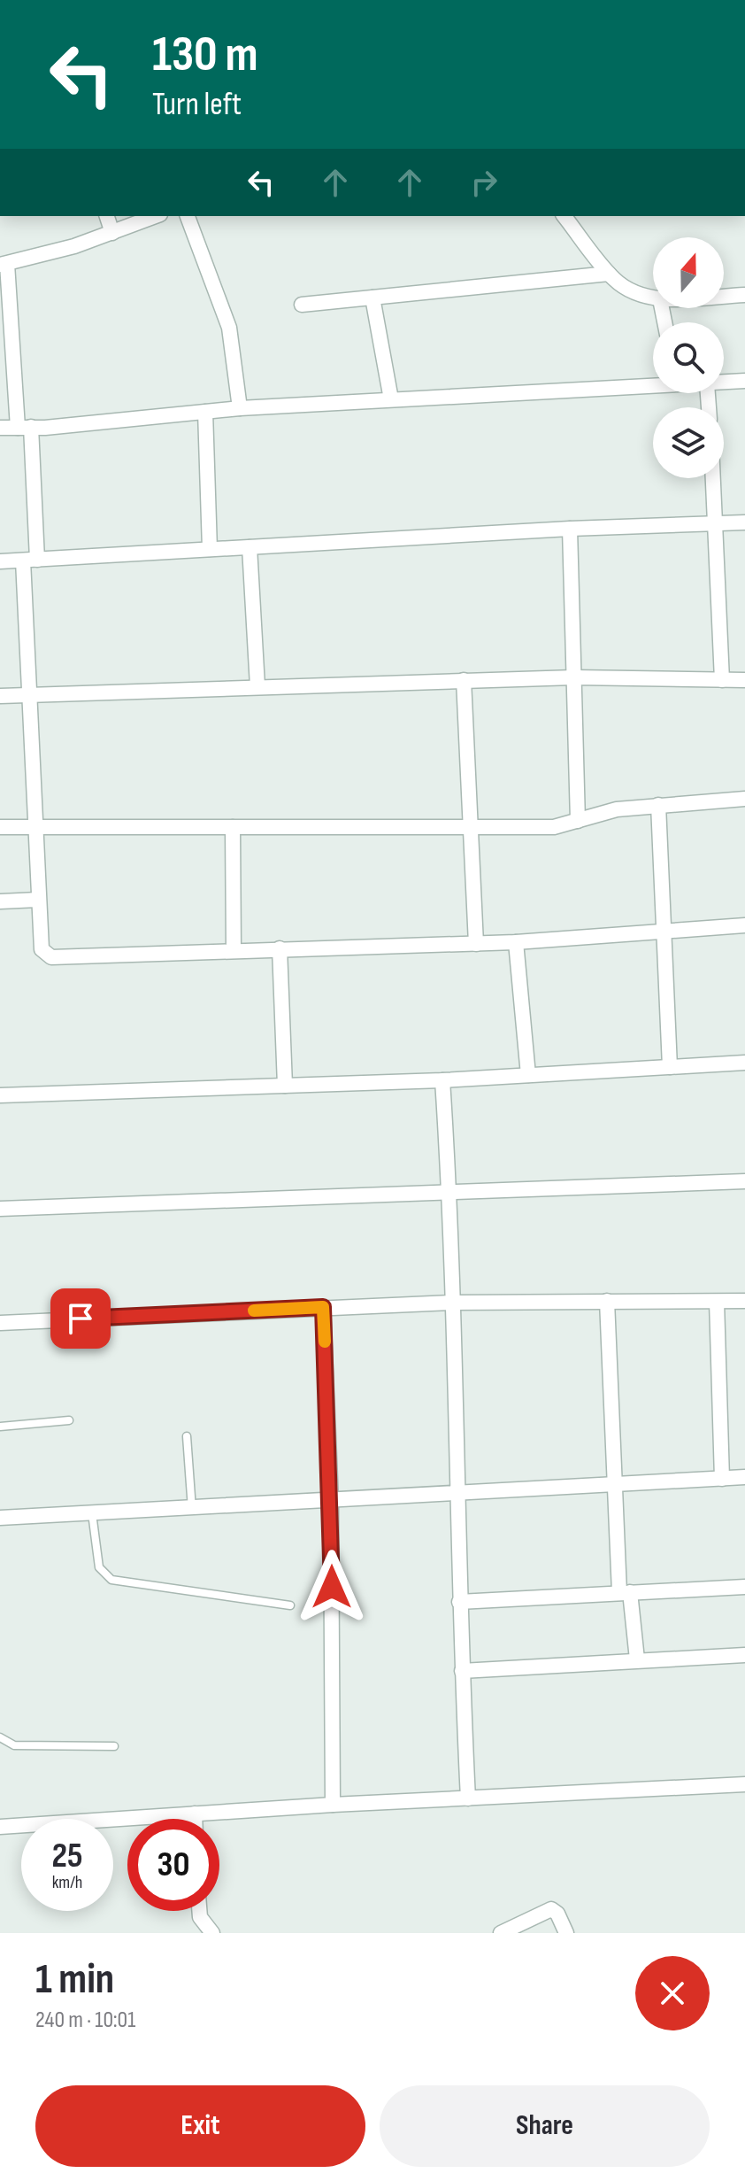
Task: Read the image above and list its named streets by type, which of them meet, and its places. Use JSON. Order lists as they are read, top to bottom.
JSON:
{
  "north": "top",
  "page": {
    "turn": ["130 m", "Turn left"],
    "speed": "25 km/h",
    "limit": "30",
    "heading": ["1 min", "240 m · 10:01"],
    "buttons": ["Exit", "Share"]
  }
}
